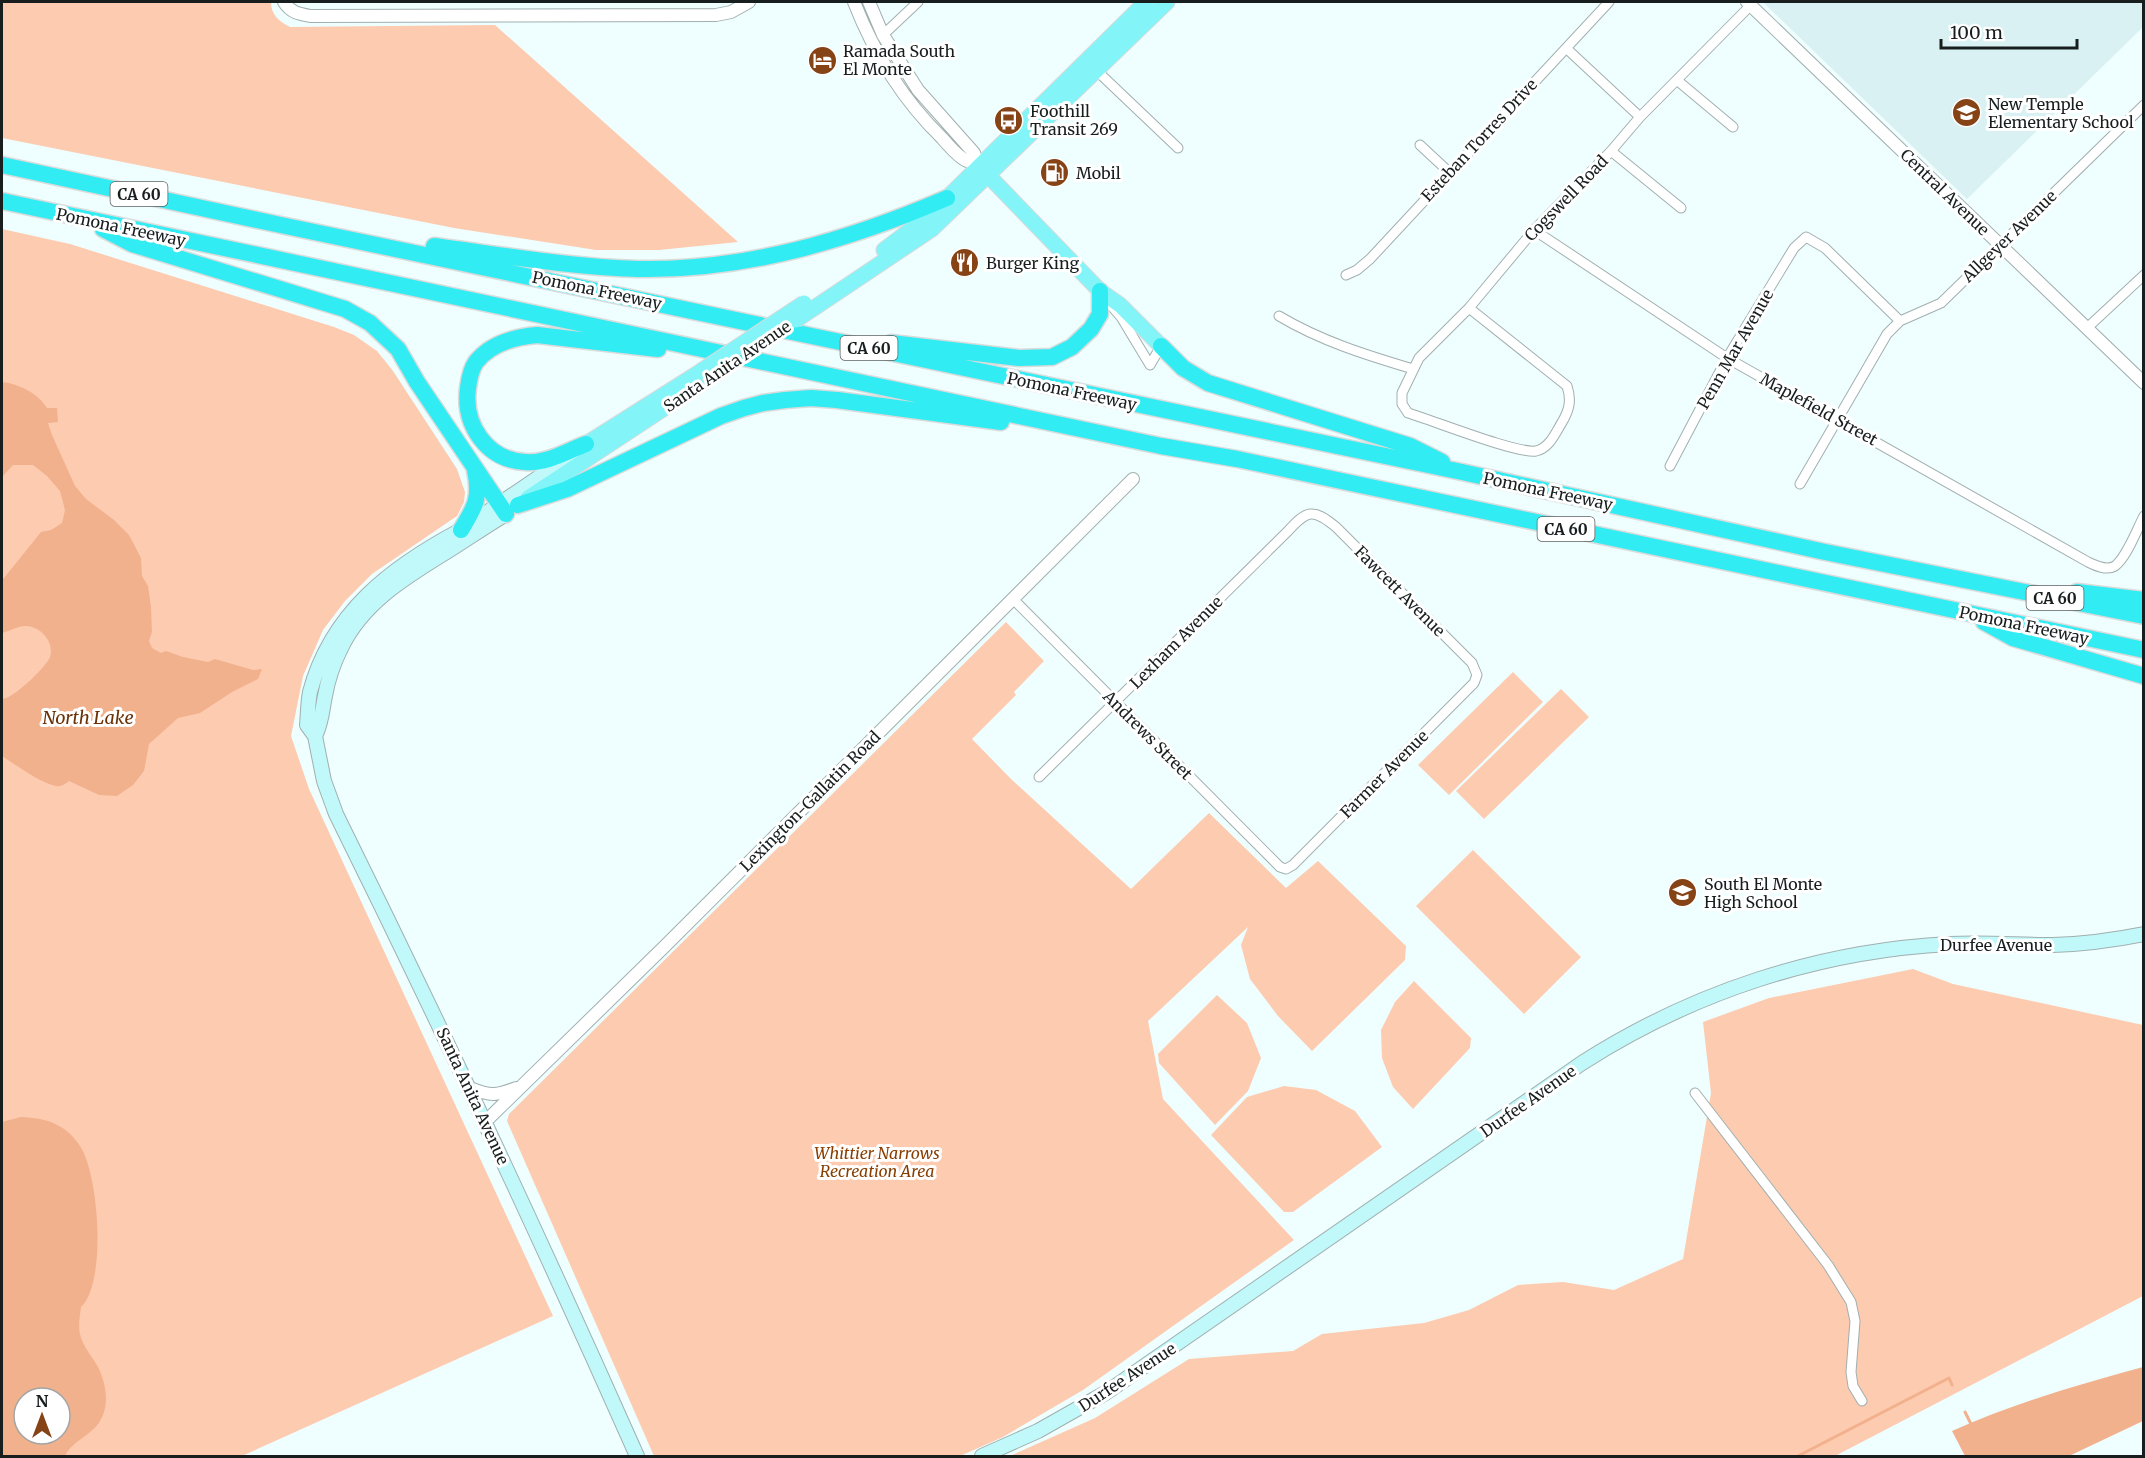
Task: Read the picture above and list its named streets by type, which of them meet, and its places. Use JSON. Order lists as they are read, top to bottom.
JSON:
{
  "streets": {
    "highway": ["CA 60", "Pomona Freeway"],
    "main road": ["Santa Anita Avenue", "Durfee Avenue"],
    "street": [
      "Esteban Torres Drive",
      "Central Avenue",
      "Cogswell Road",
      "Allgeyer Avenue",
      "Penn Mar Avenue",
      "Maplefield Street",
      "Fawcett Avenue",
      "Lexham Avenue",
      "Andrews Street",
      "Farmer Avenue",
      "Lexington-Gallatin Road"
    ]
  },
  "crossings": [
    ["Central Avenue", "Cogswell Road"],
    ["Central Avenue", "Allgeyer Avenue"],
    ["Cogswell Road", "Maplefield Street"],
    ["Allgeyer Avenue", "Penn Mar Avenue"],
    ["Allgeyer Avenue", "Maplefield Street"],
    ["Penn Mar Avenue", "Maplefield Street"],
    ["Santa Anita Avenue", "Lexington-Gallatin Road"],
    ["Fawcett Avenue", "Lexham Avenue"],
    ["Fawcett Avenue", "Farmer Avenue"],
    ["Lexham Avenue", "Andrews Street"],
    ["Andrews Street", "Farmer Avenue"],
    ["Andrews Street", "Lexington-Gallatin Road"]
  ],
  "water": ["North Lake"],
  "parks": ["Whittier Narrows Recreation Area"],
  "places": {
    "hotel": ["Ramada South El Monte"],
    "school or university": ["New Temple Elementary School", "South El Monte High School"],
    "bus stop": ["Foothill Transit 269"],
    "fuel station": ["Mobil"],
    "restaurant": ["Burger King"]
  },
  "scale_bar": "100 m",
  "north": "top"
}
